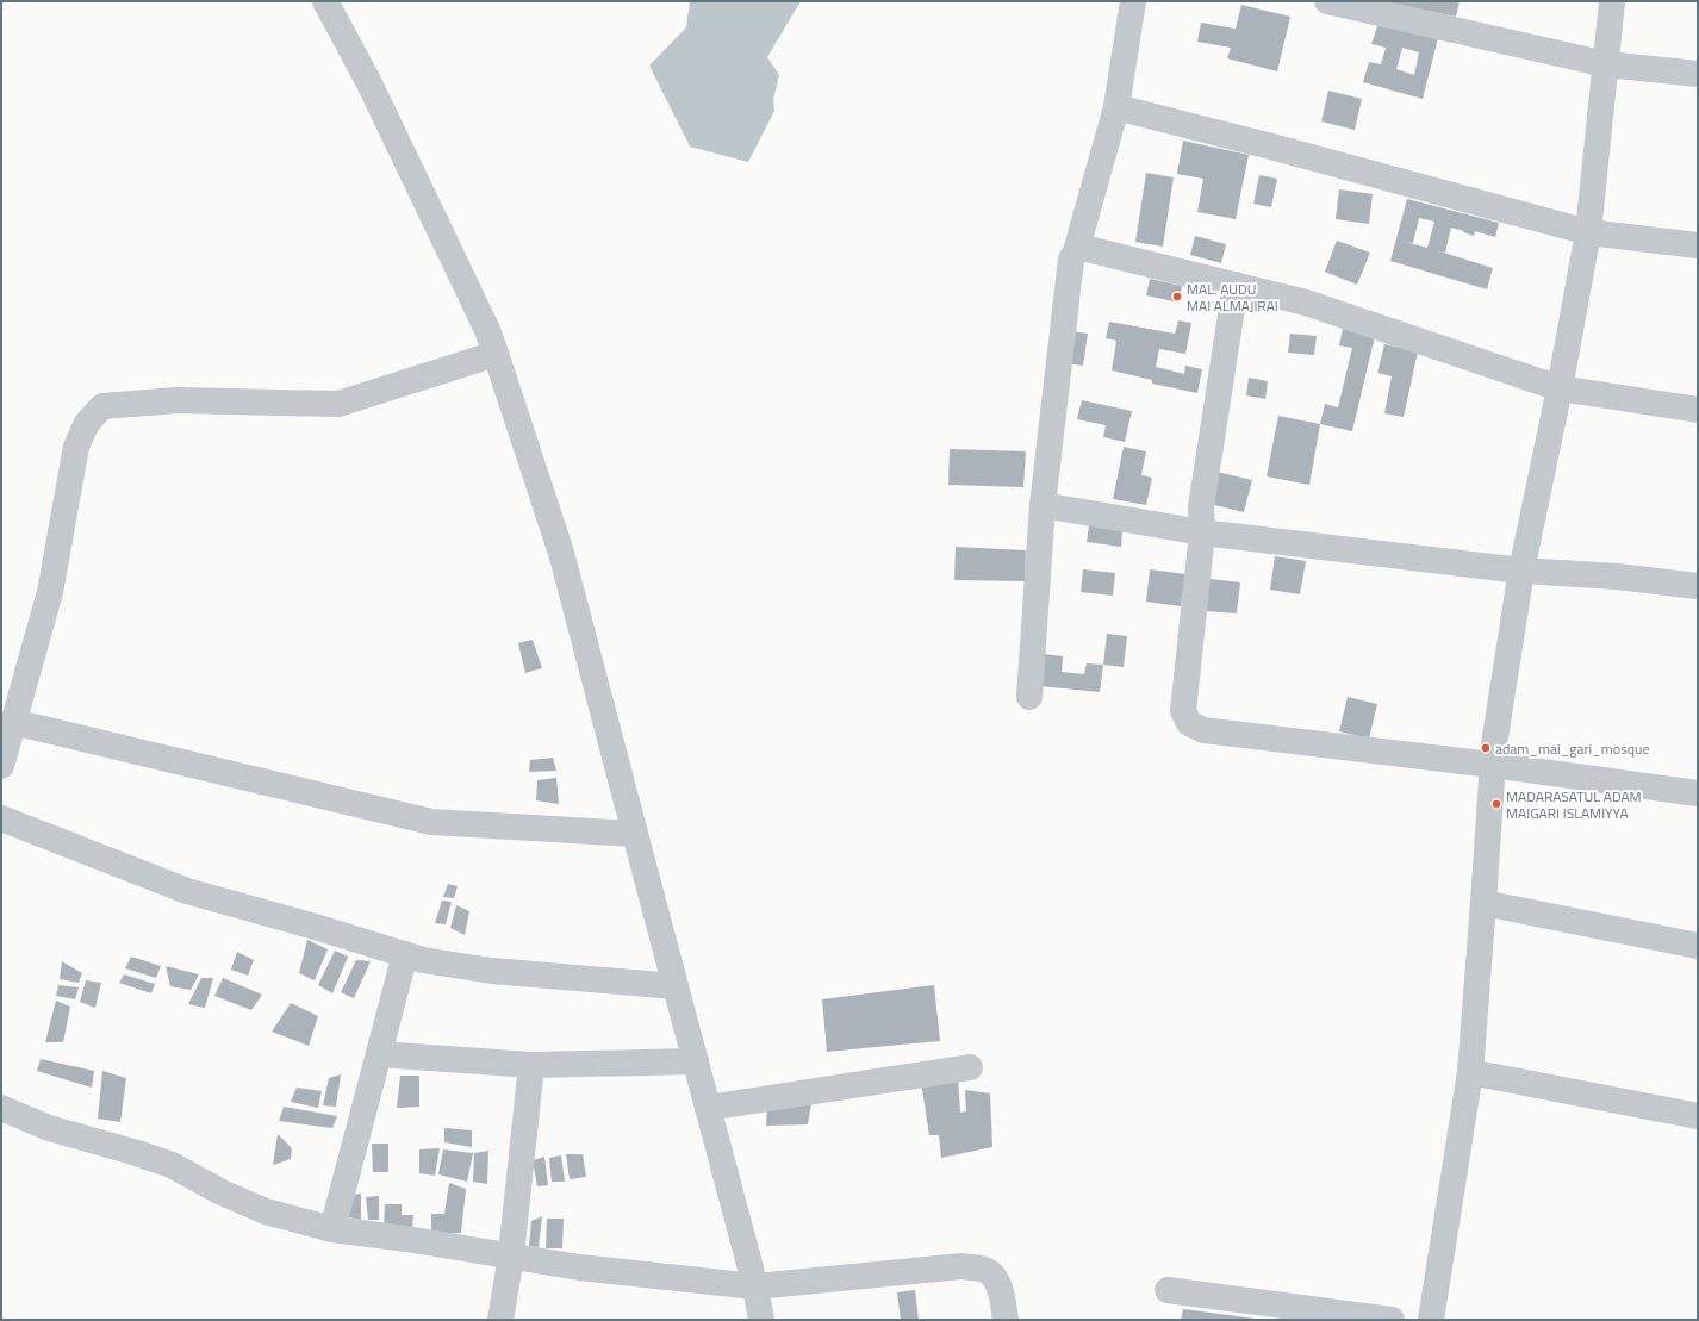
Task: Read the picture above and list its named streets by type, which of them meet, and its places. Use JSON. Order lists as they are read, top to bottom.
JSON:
{
  "places": ["MAL. AUDU MAI ALMAJIRAI", "adam_mai_gari_mosque", "MADARASATUL ADAM MAIGARI ISLAMIYYA"]
}
